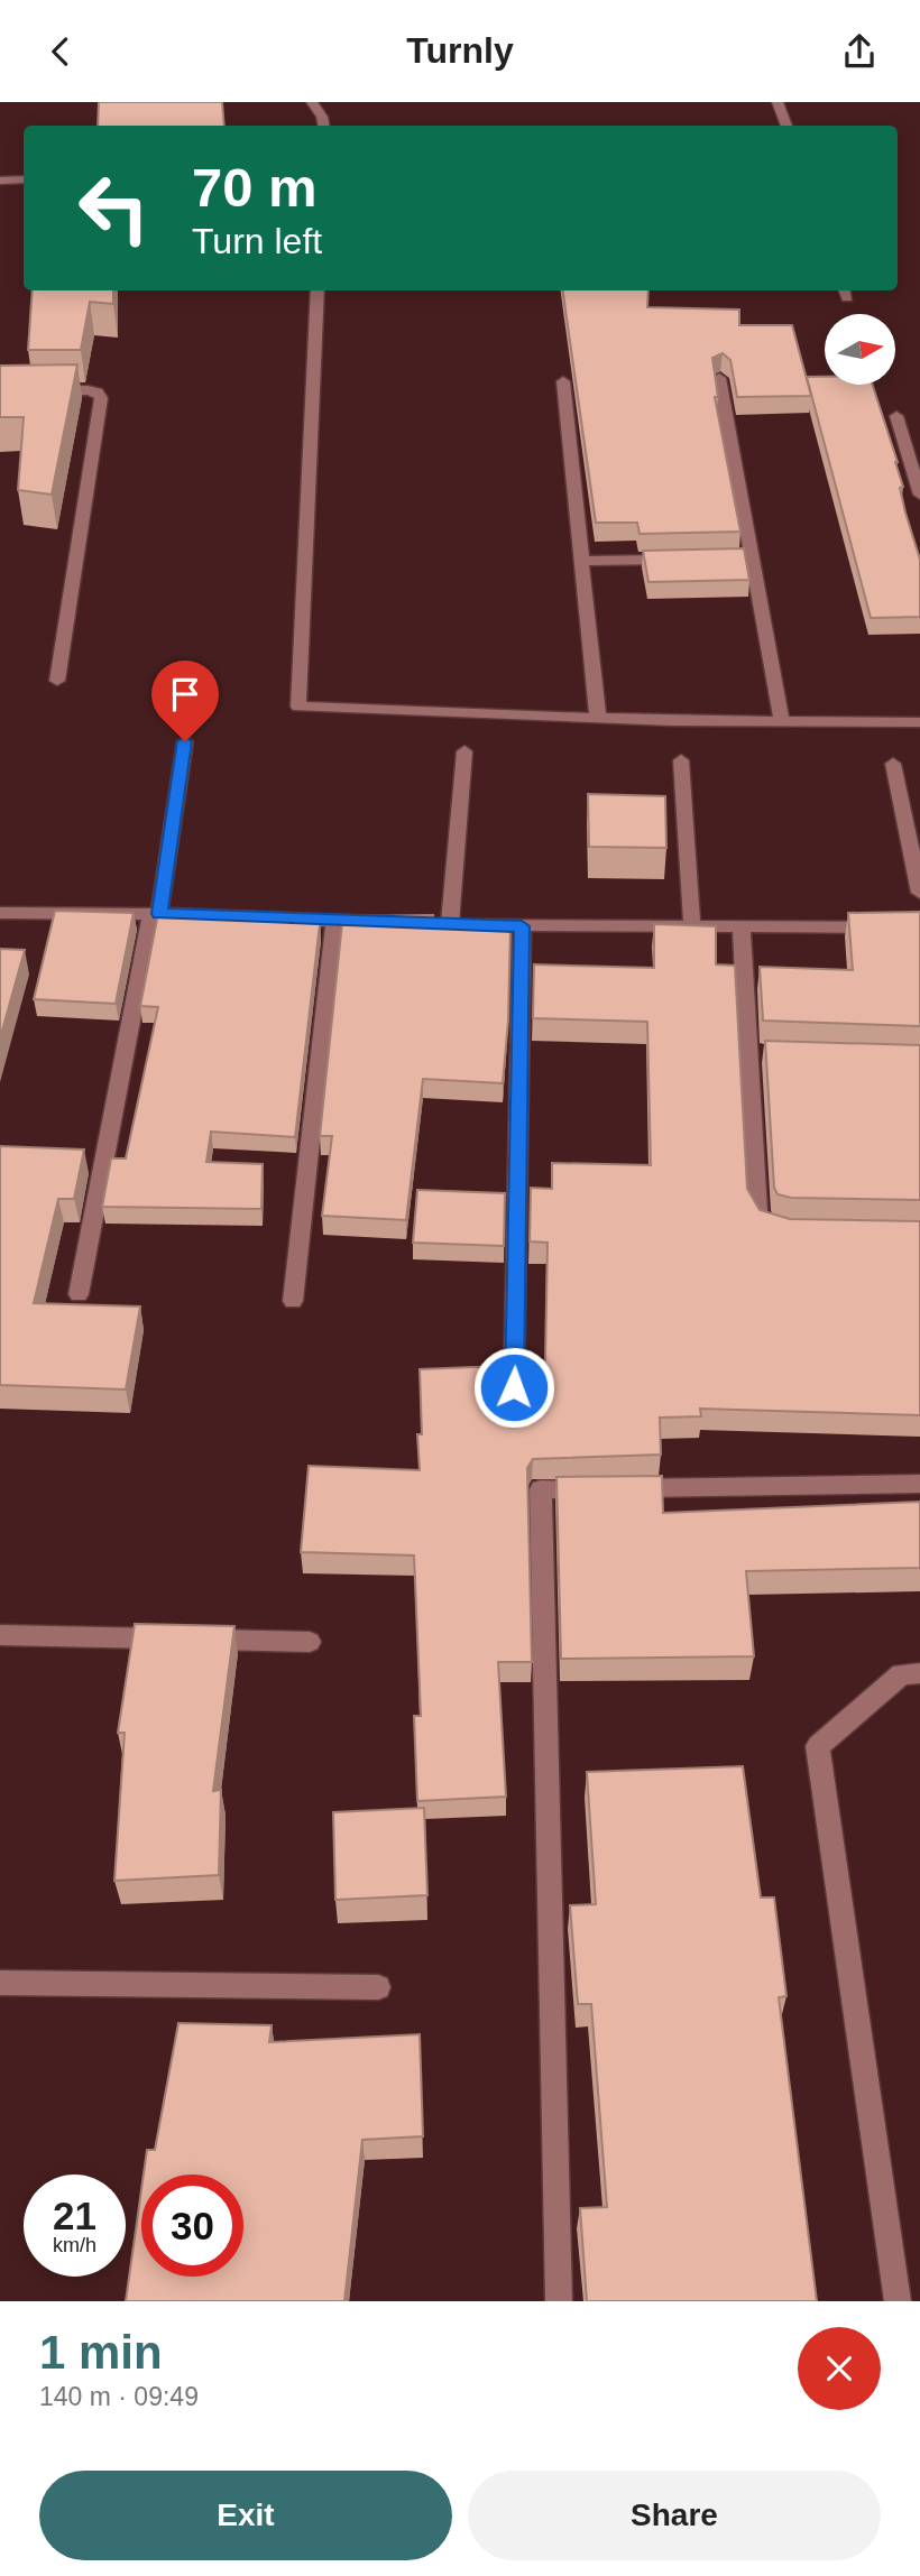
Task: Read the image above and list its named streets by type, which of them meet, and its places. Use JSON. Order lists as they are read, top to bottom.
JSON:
{
  "north": "right",
  "page": {
    "header": "Turnly",
    "turn": ["70 m", "Turn left"],
    "speed": "21 km/h",
    "limit": "30",
    "heading": ["1 min", "140 m · 09:49"],
    "buttons": ["Exit", "Share"]
  }
}
